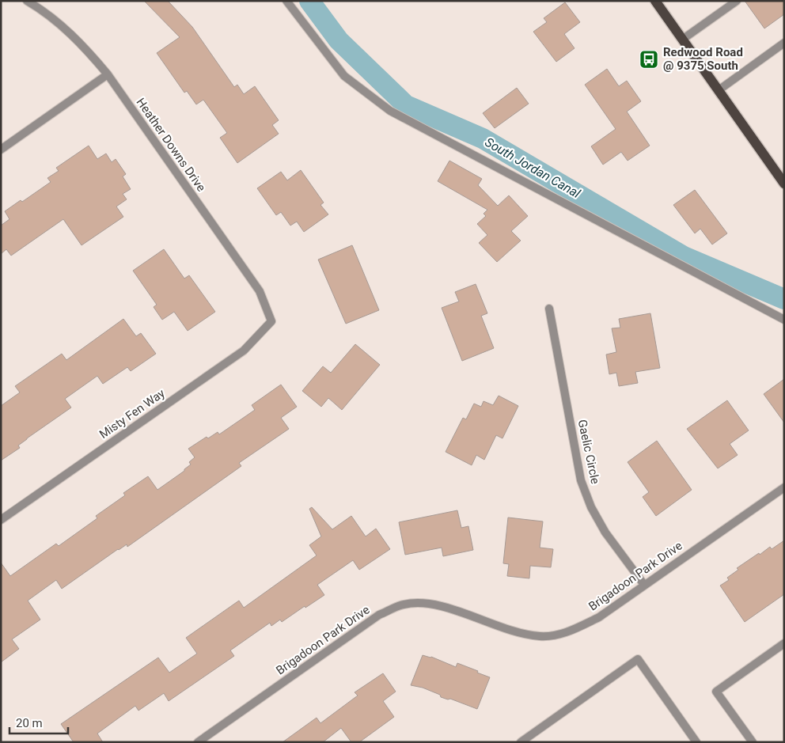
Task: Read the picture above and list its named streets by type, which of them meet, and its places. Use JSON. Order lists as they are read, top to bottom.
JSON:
{
  "streets": {
    "street": [
      "Heather Downs Drive",
      "Misty Fen Way",
      "Gaelic Circle",
      "Brigadoon Park Drive"
    ]
  },
  "crossings": [
    ["Heather Downs Drive", "Misty Fen Way"],
    ["Gaelic Circle", "Brigadoon Park Drive"]
  ],
  "water": ["South Jordan Canal"],
  "places": {
    "bus stop": ["Redwood Road @ 9375 South"]
  },
  "scale_bar": "20 m"
}
